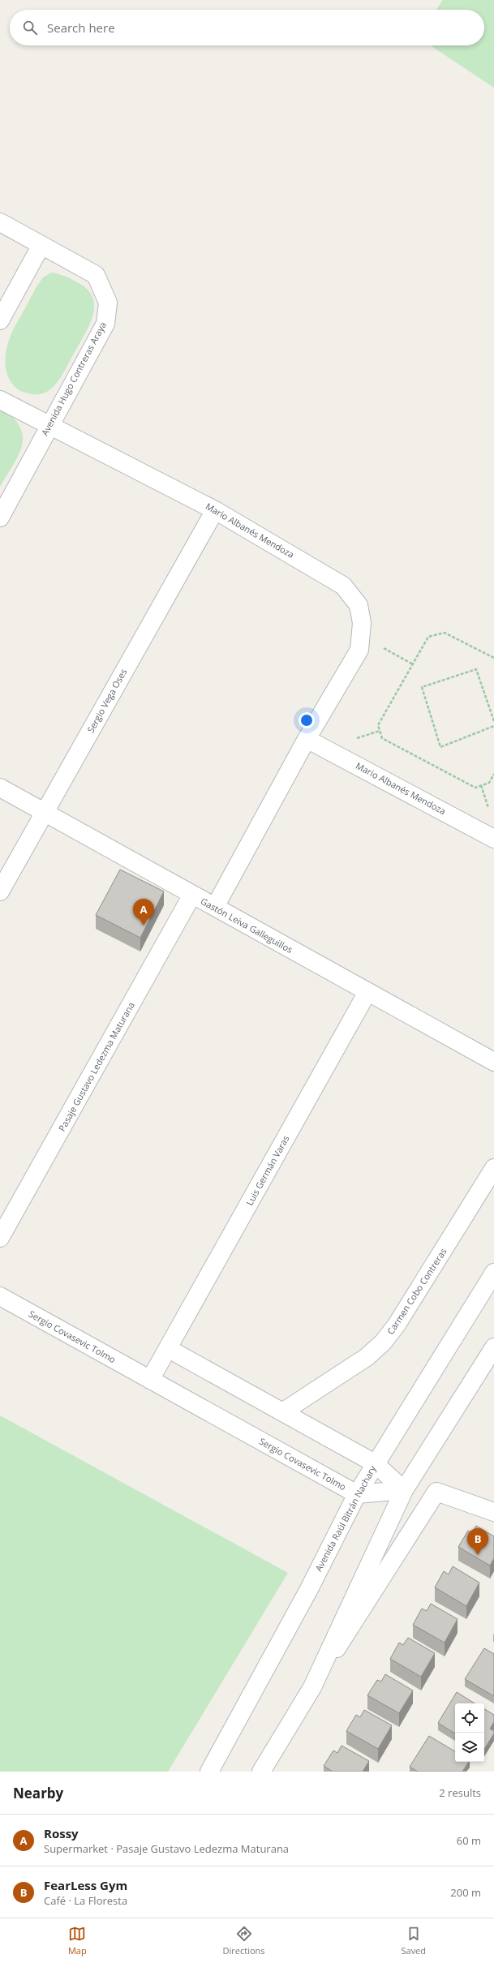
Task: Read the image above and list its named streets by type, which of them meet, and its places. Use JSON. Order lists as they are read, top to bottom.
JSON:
{
  "streets": {
    "street": [
      "Avenida Hugo Contreras Araya",
      "Mario Albanés Mendoza",
      "Sergio Vega Oses",
      "Gastón Leiva Galleguillos",
      "Pasaje Gustavo Ledezma Maturana",
      "Luis Germán Varas",
      "Carmen Cobo Contreras",
      "Sergio Covasevic Tolmo",
      "Avenida Raúl Bitrán Nachary"
    ]
  },
  "crossings": [
    ["Avenida Hugo Contreras Araya", "Mario Albanés Mendoza"],
    ["Mario Albanés Mendoza", "Sergio Vega Oses"],
    ["Mario Albanés Mendoza", "Gastón Leiva Galleguillos"],
    ["Sergio Vega Oses", "Gastón Leiva Galleguillos"],
    ["Gastón Leiva Galleguillos", "Pasaje Gustavo Ledezma Maturana"],
    ["Gastón Leiva Galleguillos", "Luis Germán Varas"],
    ["Luis Germán Varas", "Sergio Covasevic Tolmo"],
    ["Sergio Covasevic Tolmo", "Avenida Raúl Bitrán Nachary"]
  ],
  "page": {
    "search": "Search here",
    "pins": ["A", "B"],
    "heading": ["Nearby", "2 results"],
    "list": [
      {
        "mark": "A",
        "name": "Rossy",
        "note": "Supermarket · Pasaje Gustavo Ledezma Maturana",
        "value": "60 m"
      },
      {
        "mark": "B",
        "name": "FearLess Gym",
        "note": "Café · La Floresta",
        "value": "200 m"
      }
    ],
    "nav": ["Map", "Directions", "Saved"]
  }
}
